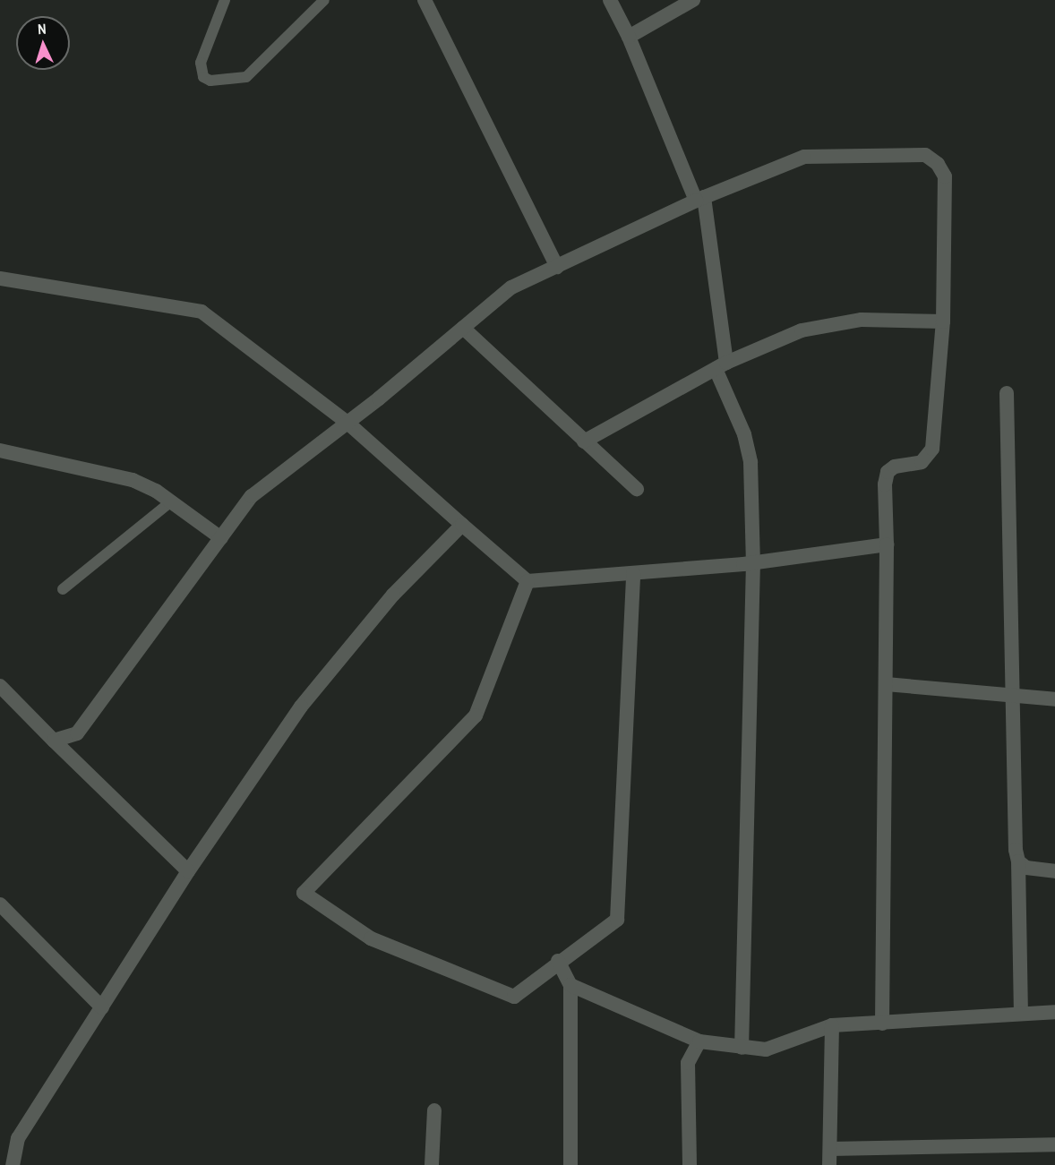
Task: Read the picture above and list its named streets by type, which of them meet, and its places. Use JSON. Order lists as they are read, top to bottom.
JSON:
{
  "north": "top"
}
